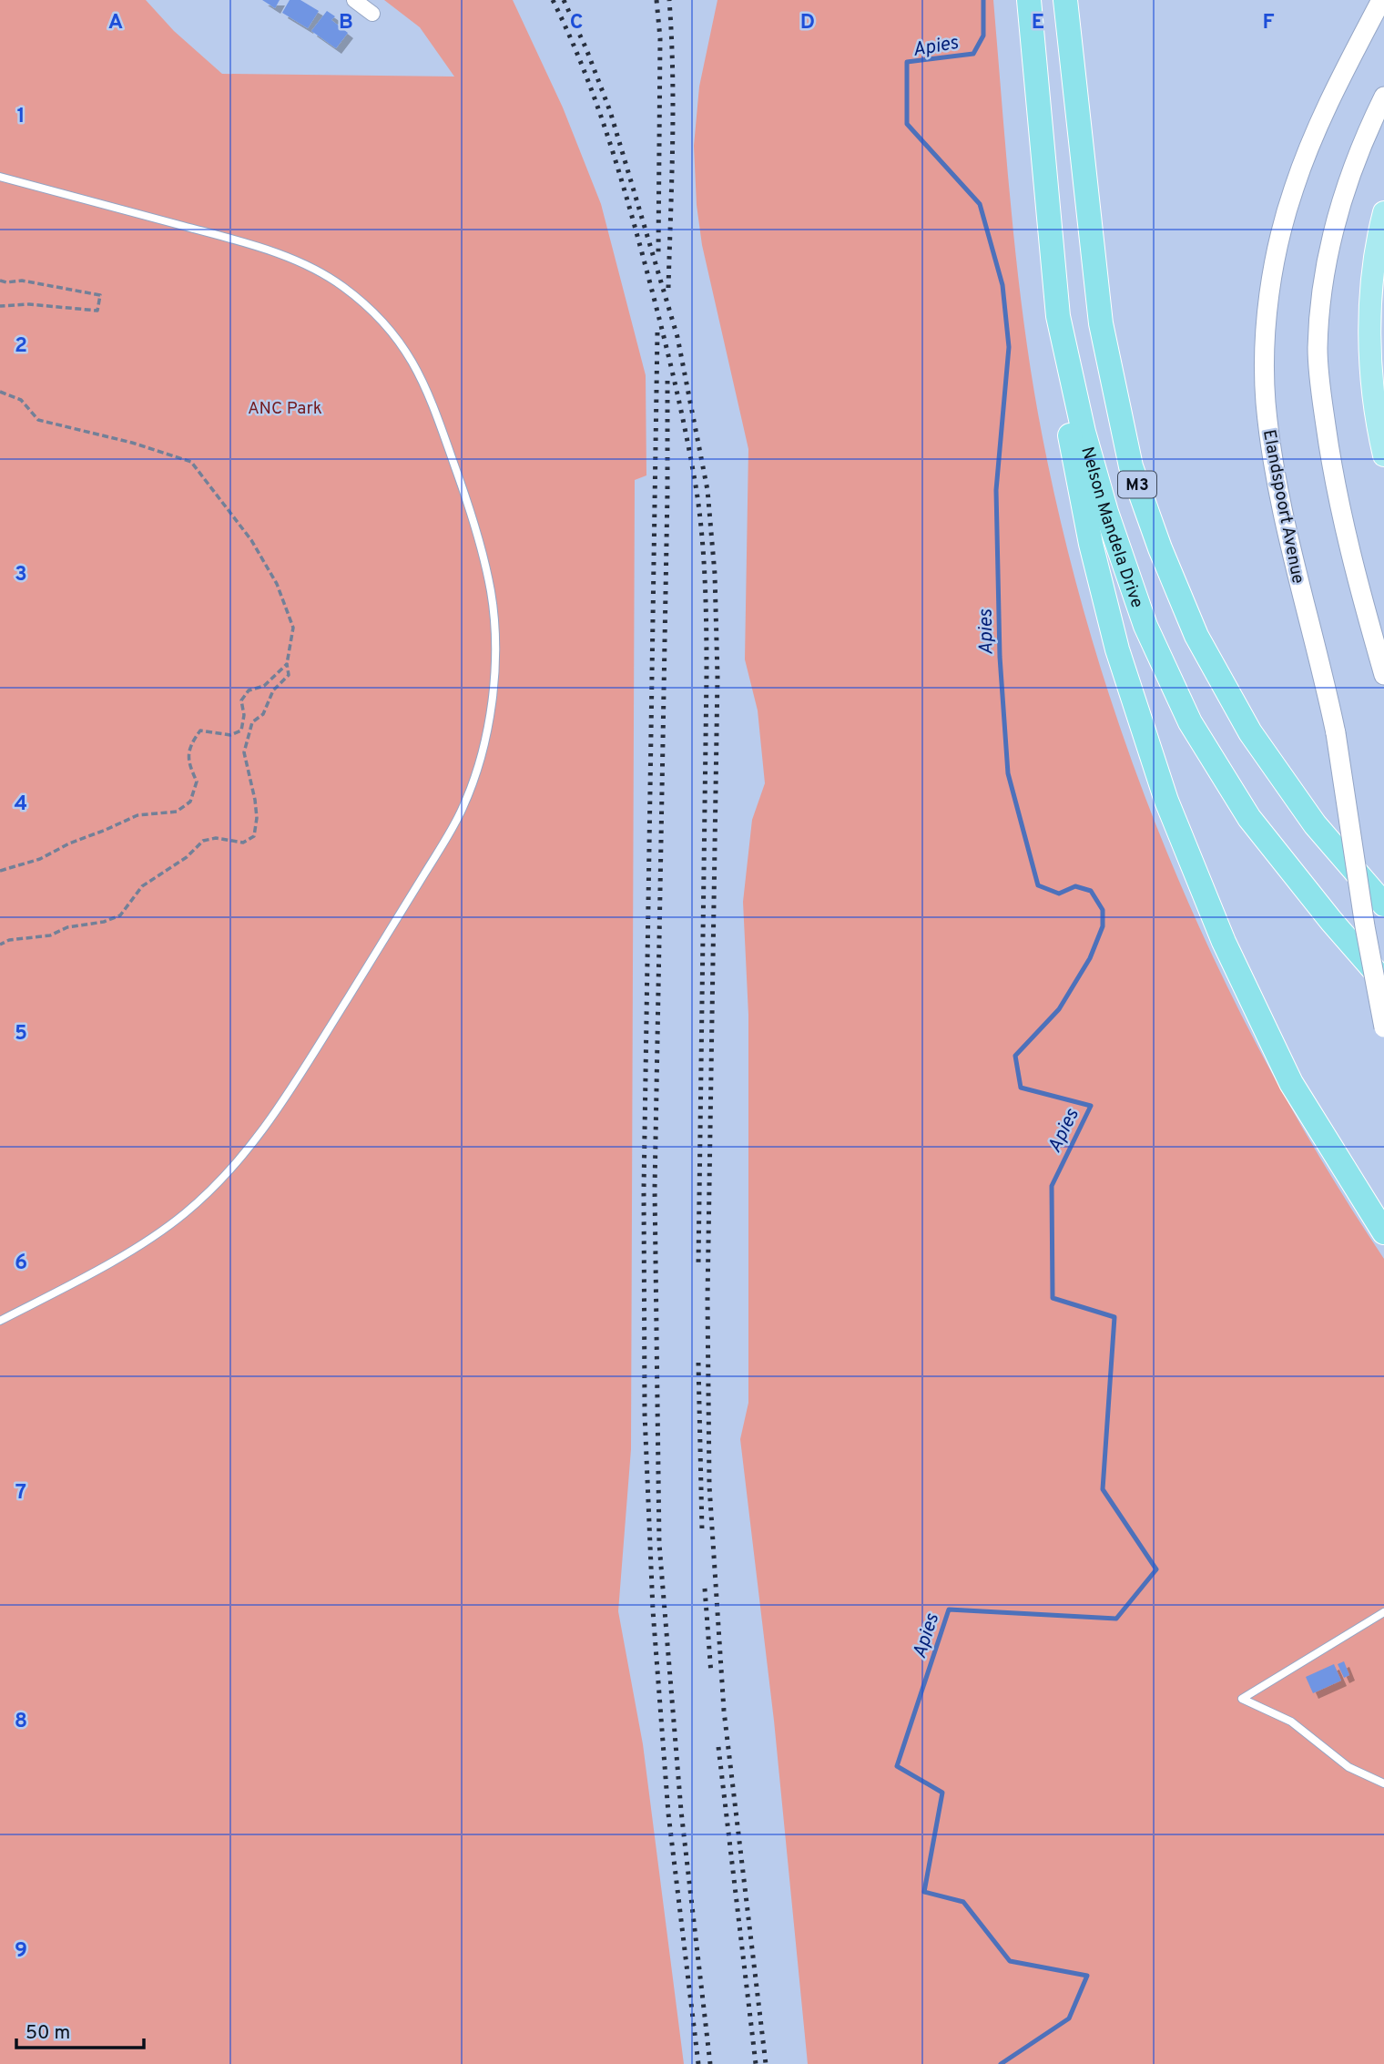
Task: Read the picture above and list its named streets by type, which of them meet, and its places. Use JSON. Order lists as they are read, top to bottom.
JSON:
{
  "streets": {
    "highway": ["M3", "Nelson Mandela Drive"],
    "main road": ["Elandspoort Avenue"]
  },
  "water": ["Apies"],
  "parks": ["ANC Park"],
  "scale_bar": "50 m",
  "grid": {
    "columns": [
      "A",
      "B",
      "C",
      "D",
      "E",
      "F"
    ],
    "rows": [
      "1",
      "2",
      "3",
      "4",
      "5",
      "6",
      "7",
      "8",
      "9"
    ]
  }
}
